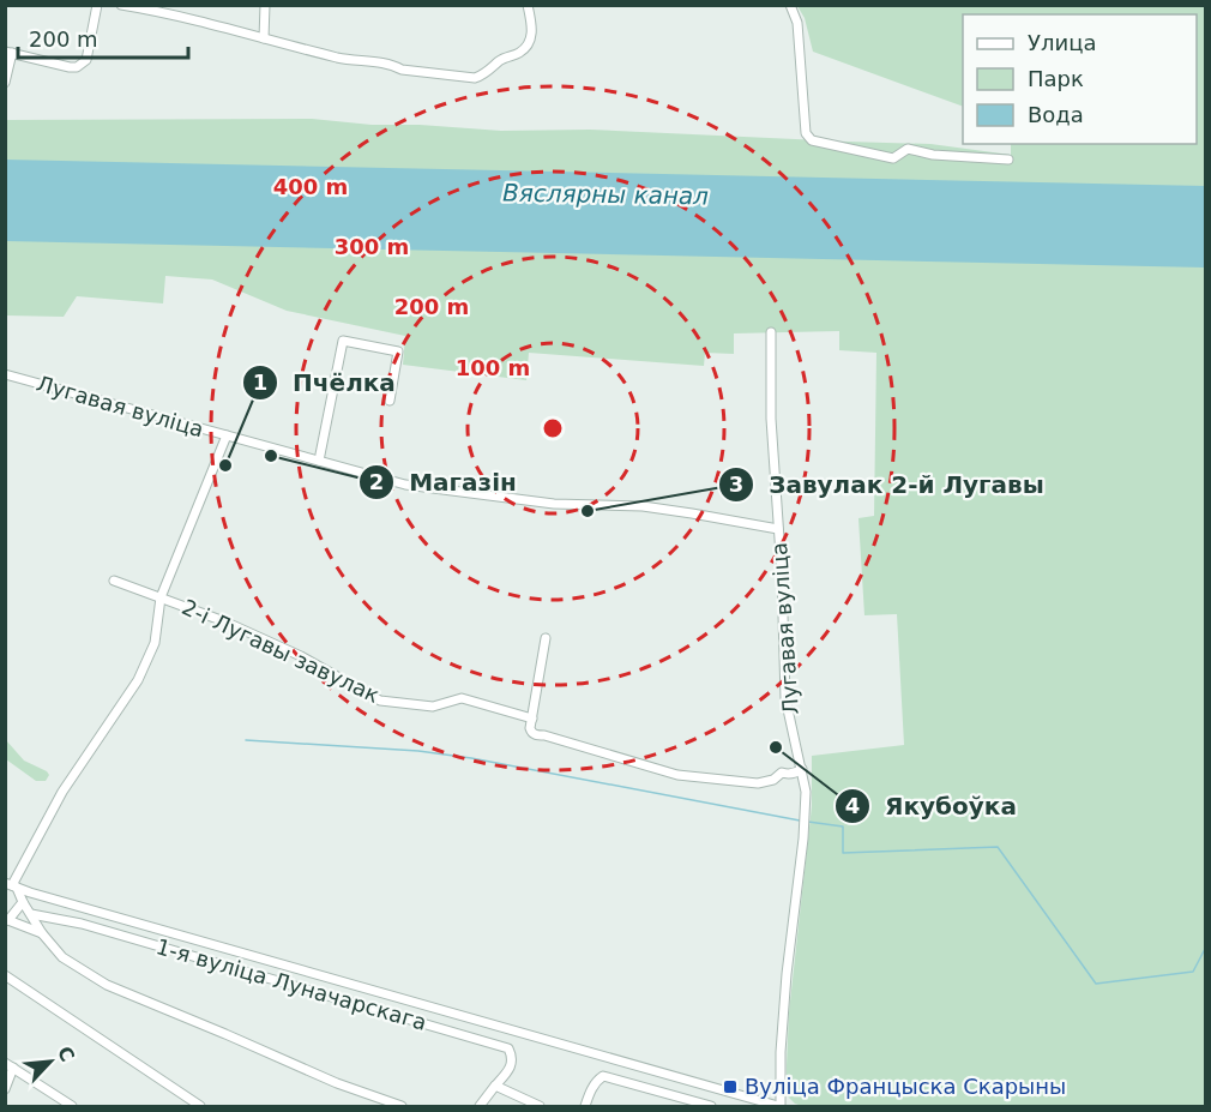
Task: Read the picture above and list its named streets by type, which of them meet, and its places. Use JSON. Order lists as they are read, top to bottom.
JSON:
{
  "streets": {
    "street": ["Лугавая вуліца", "2-і Лугавы завулак", "1-я вуліца Луначарскага"]
  },
  "crossings": [
    ["Лугавая вуліца", "2-і Лугавы завулак"]
  ],
  "water": ["Вяслярны канал"],
  "places": {
    "other": [
      "Магазін",
      "Пчёлка",
      "Завулак 2-й Лугавы",
      "Якубоўка"
    ],
    "transit": ["Вуліца Францыска Скарыны"]
  },
  "legend": ["Улица", "Парк", "Вода"],
  "scale_bar": "200 m",
  "north": "top right",
  "rings": [
    "400 m",
    "300 m",
    "200 m",
    "100 m"
  ]
}
